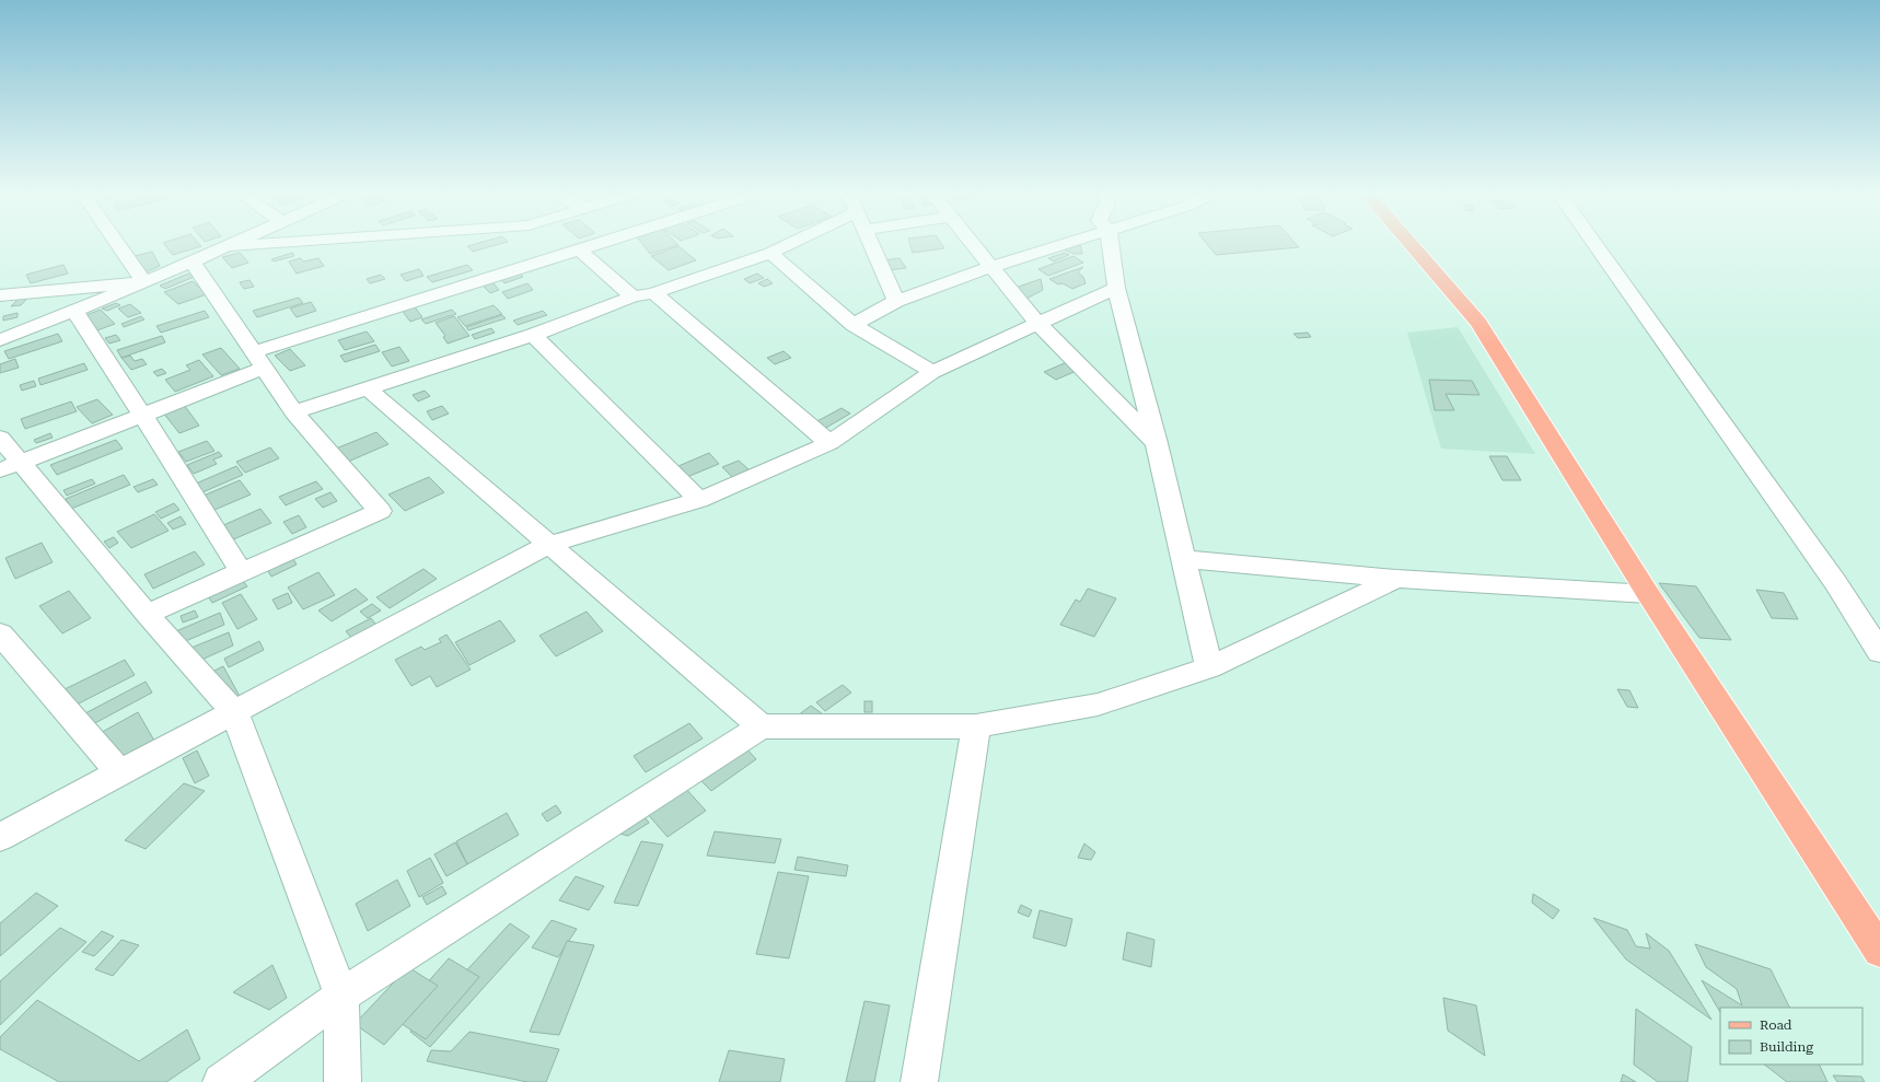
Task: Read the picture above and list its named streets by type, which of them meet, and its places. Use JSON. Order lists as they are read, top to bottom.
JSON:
{
  "legend": ["Road", "Building"]
}
